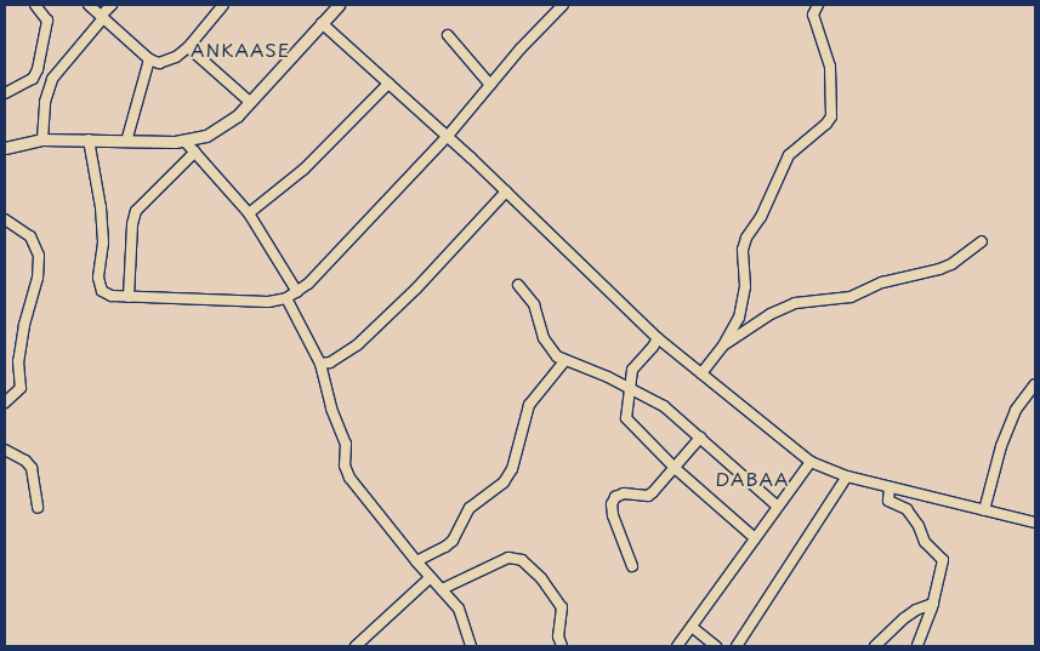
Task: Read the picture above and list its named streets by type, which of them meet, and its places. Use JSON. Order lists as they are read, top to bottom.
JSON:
{
  "districts": ["ANKAASE", "DABAA"]
}
